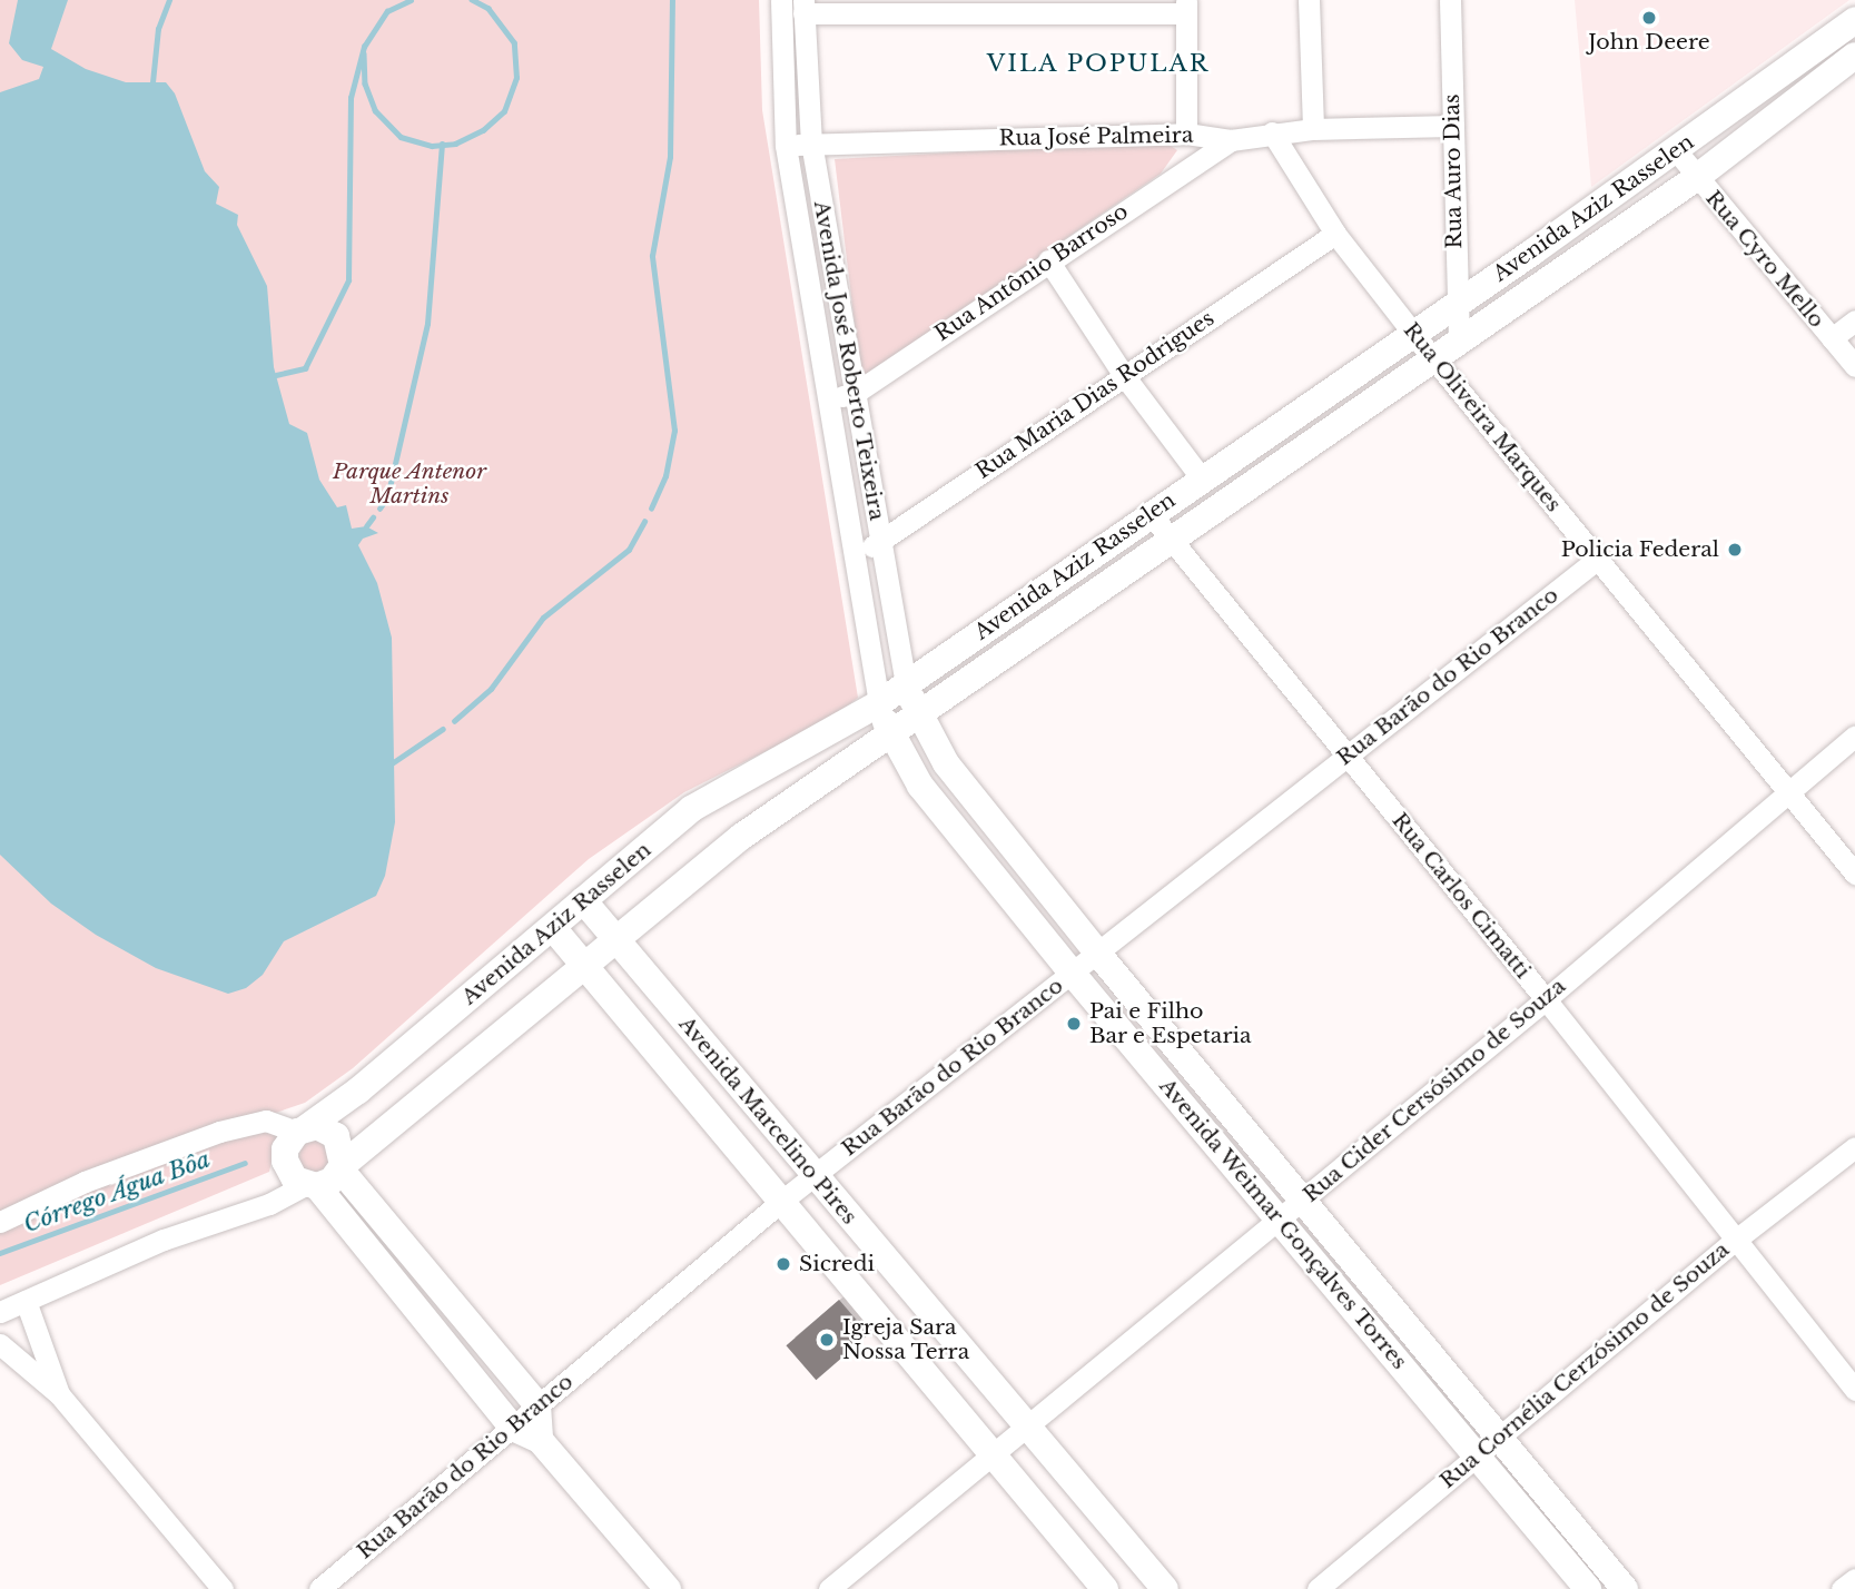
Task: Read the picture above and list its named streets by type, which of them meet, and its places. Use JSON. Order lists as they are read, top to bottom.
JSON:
{
  "streets": {
    "main road": [
      "Avenida Aziz Rasselen",
      "Avenida José Roberto Teixeira",
      "Avenida Marcelino Pires",
      "Avenida Weimar Gonçalves Torres"
    ],
    "street": [
      "Rua José Palmeira",
      "Rua Auro Dias",
      "Rua Cyro Mello",
      "Rua Antônio Barroso",
      "Rua Maria Dias Rodrigues",
      "Rua Oliveira Marques",
      "Rua Barão do Rio Branco",
      "Rua Carlos Cimatti",
      "Rua Cider Cersósimo de Souza",
      "Rua Cornélia Cerzósimo de Souza"
    ]
  },
  "crossings": [
    ["Rua José Palmeira", "Rua Auro Dias"],
    ["Rua José Palmeira", "Rua Antônio Barroso"],
    ["Rua José Palmeira", "Avenida José Roberto Teixeira"],
    ["Rua José Palmeira", "Rua Oliveira Marques"],
    ["Rua Auro Dias", "Avenida Aziz Rasselen"],
    ["Avenida Aziz Rasselen", "Rua Cyro Mello"],
    ["Avenida Aziz Rasselen", "Avenida José Roberto Teixeira"],
    ["Avenida Aziz Rasselen", "Rua Oliveira Marques"],
    ["Avenida Aziz Rasselen", "Rua Carlos Cimatti"],
    ["Avenida Aziz Rasselen", "Avenida Marcelino Pires"],
    ["Avenida Aziz Rasselen", "Avenida Weimar Gonçalves Torres"],
    ["Rua Antônio Barroso", "Avenida José Roberto Teixeira"],
    ["Avenida José Roberto Teixeira", "Rua Maria Dias Rodrigues"],
    ["Avenida José Roberto Teixeira", "Avenida Weimar Gonçalves Torres"],
    ["Rua Maria Dias Rodrigues", "Rua Oliveira Marques"],
    ["Rua Oliveira Marques", "Rua Barão do Rio Branco"],
    ["Rua Oliveira Marques", "Rua Cider Cersósimo de Souza"],
    ["Rua Barão do Rio Branco", "Rua Carlos Cimatti"],
    ["Rua Barão do Rio Branco", "Avenida Marcelino Pires"],
    ["Rua Barão do Rio Branco", "Avenida Weimar Gonçalves Torres"],
    ["Rua Carlos Cimatti", "Rua Cider Cersósimo de Souza"],
    ["Rua Carlos Cimatti", "Rua Cornélia Cerzósimo de Souza"],
    ["Rua Cider Cersósimo de Souza", "Avenida Marcelino Pires"],
    ["Rua Cider Cersósimo de Souza", "Avenida Weimar Gonçalves Torres"],
    ["Avenida Weimar Gonçalves Torres", "Rua Cornélia Cerzósimo de Souza"]
  ],
  "districts": ["VILA POPULAR"],
  "water": ["Córrego Água Bôa"],
  "parks": ["Parque Antenor Martins"],
  "places": [
    "John Deere",
    "Policia Federal",
    "Pai e Filho Bar e Espetaria",
    "Sicredi",
    "Igreja Sara Nossa Terra"
  ]
}
